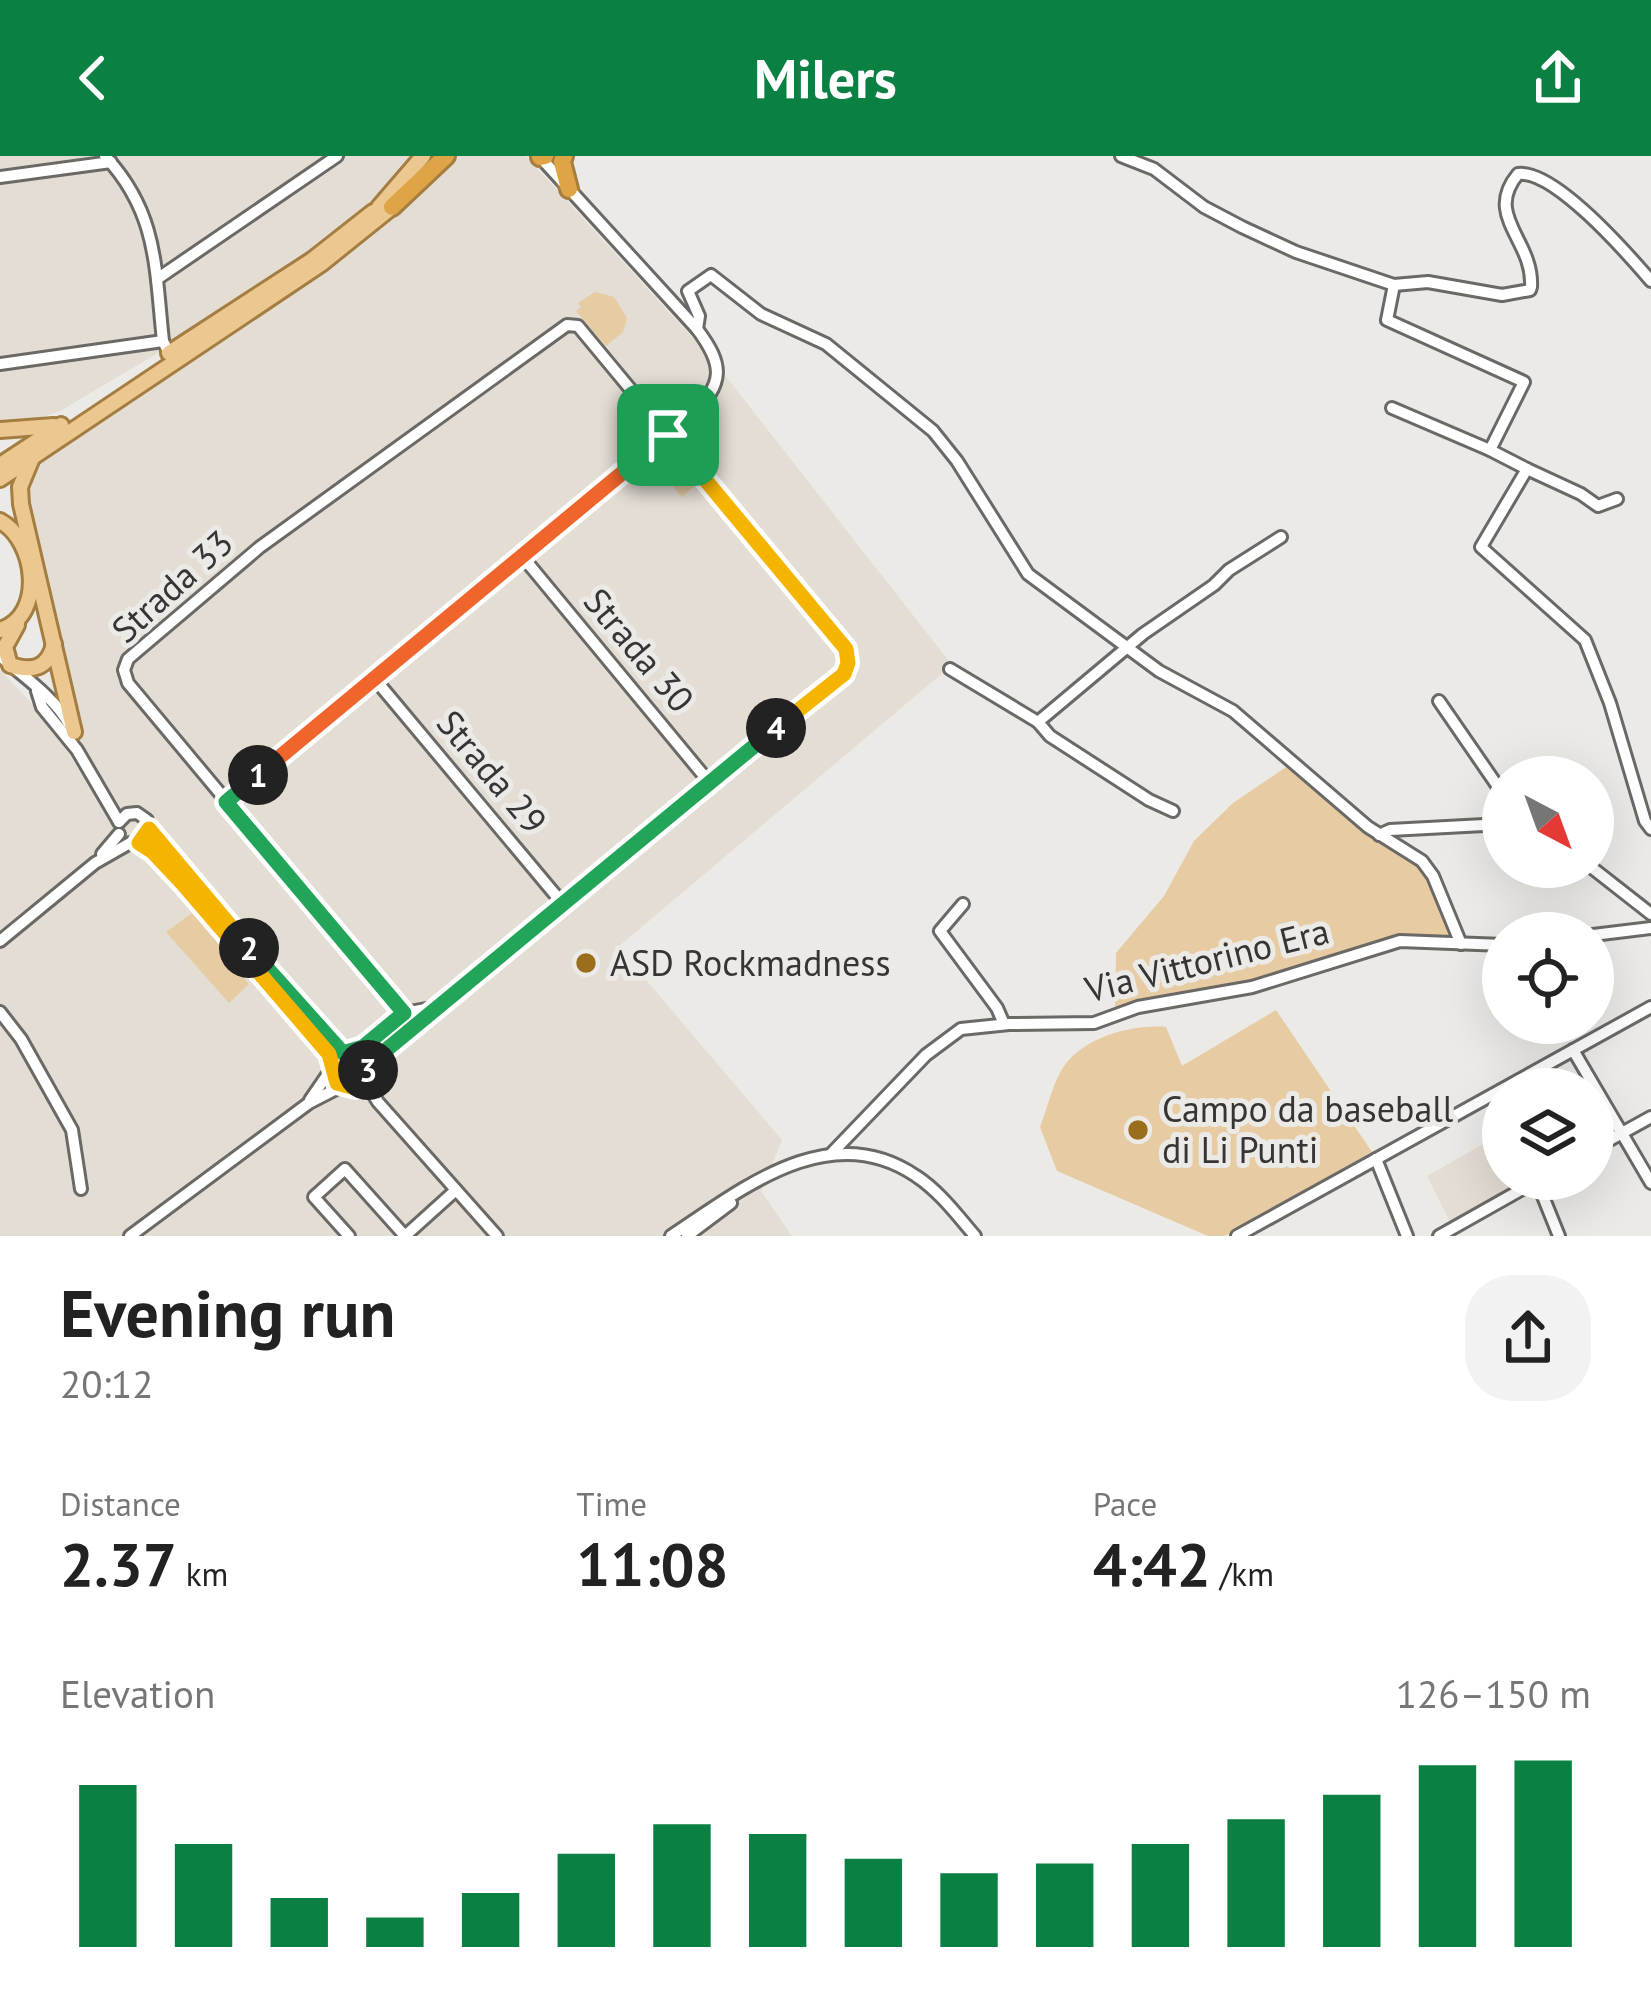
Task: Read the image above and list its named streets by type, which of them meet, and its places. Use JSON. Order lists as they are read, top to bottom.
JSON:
{
  "streets": {
    "street": [
      "Strada 33",
      "Strada 30",
      "Strada 29",
      "Via Vittorino Era"
    ]
  },
  "places": ["ASD Rockmadness", "Campo da baseball di Li Punti"],
  "north": "bottom right",
  "page": {
    "header": "Milers",
    "pins": [
      "4",
      "1",
      "2",
      "3"
    ],
    "heading": ["Evening run", "20:12"],
    "stats": [
      ["Distance", "2.37 km"],
      ["Time", "11:08"],
      ["Pace", "4:42 /km"]
    ],
    "chart": ["Elevation", "126–150 m"]
  }
}
